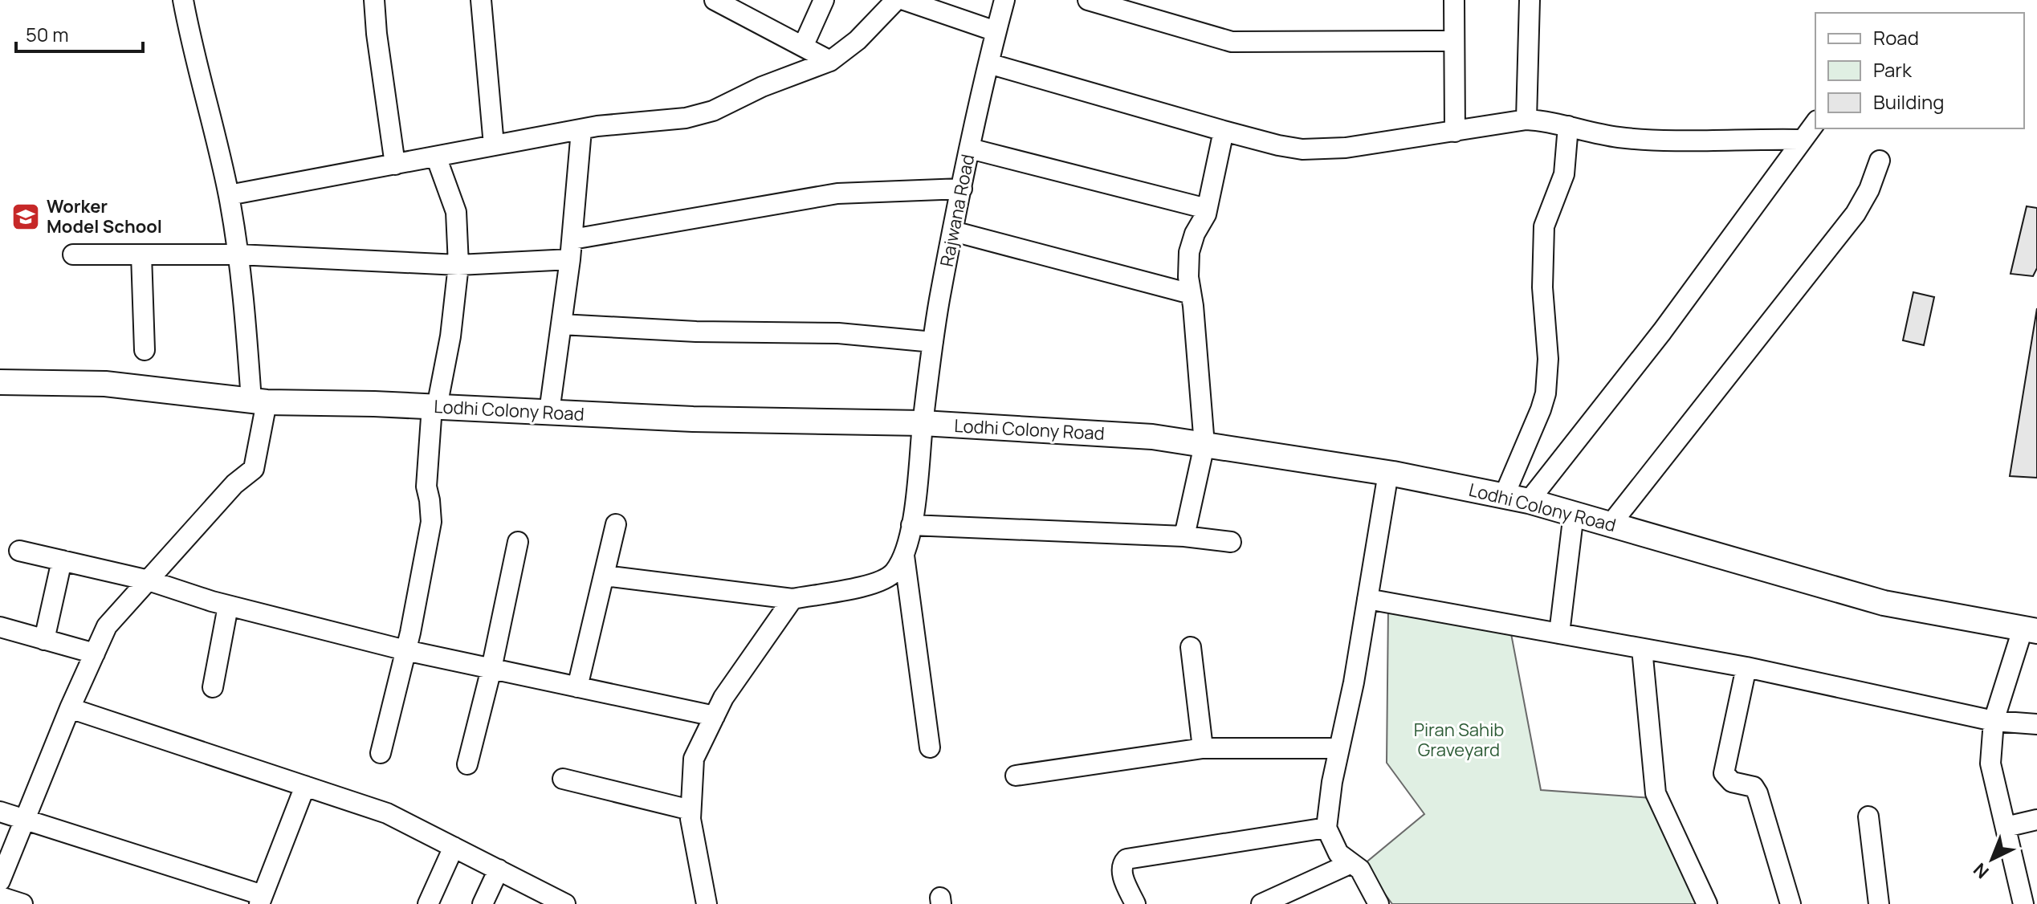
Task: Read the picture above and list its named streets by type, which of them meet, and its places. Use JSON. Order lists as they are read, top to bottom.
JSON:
{
  "streets": {
    "main road": ["Lodhi Colony Road"],
    "street": ["Rajwana Road"]
  },
  "crossings": [
    ["Rajwana Road", "Lodhi Colony Road"]
  ],
  "parks": ["Piran Sahib Graveyard"],
  "places": {
    "school or university": ["Worker Model School"]
  },
  "legend": ["Road", "Park", "Building"],
  "scale_bar": "50 m",
  "north": "bottom left"
}
